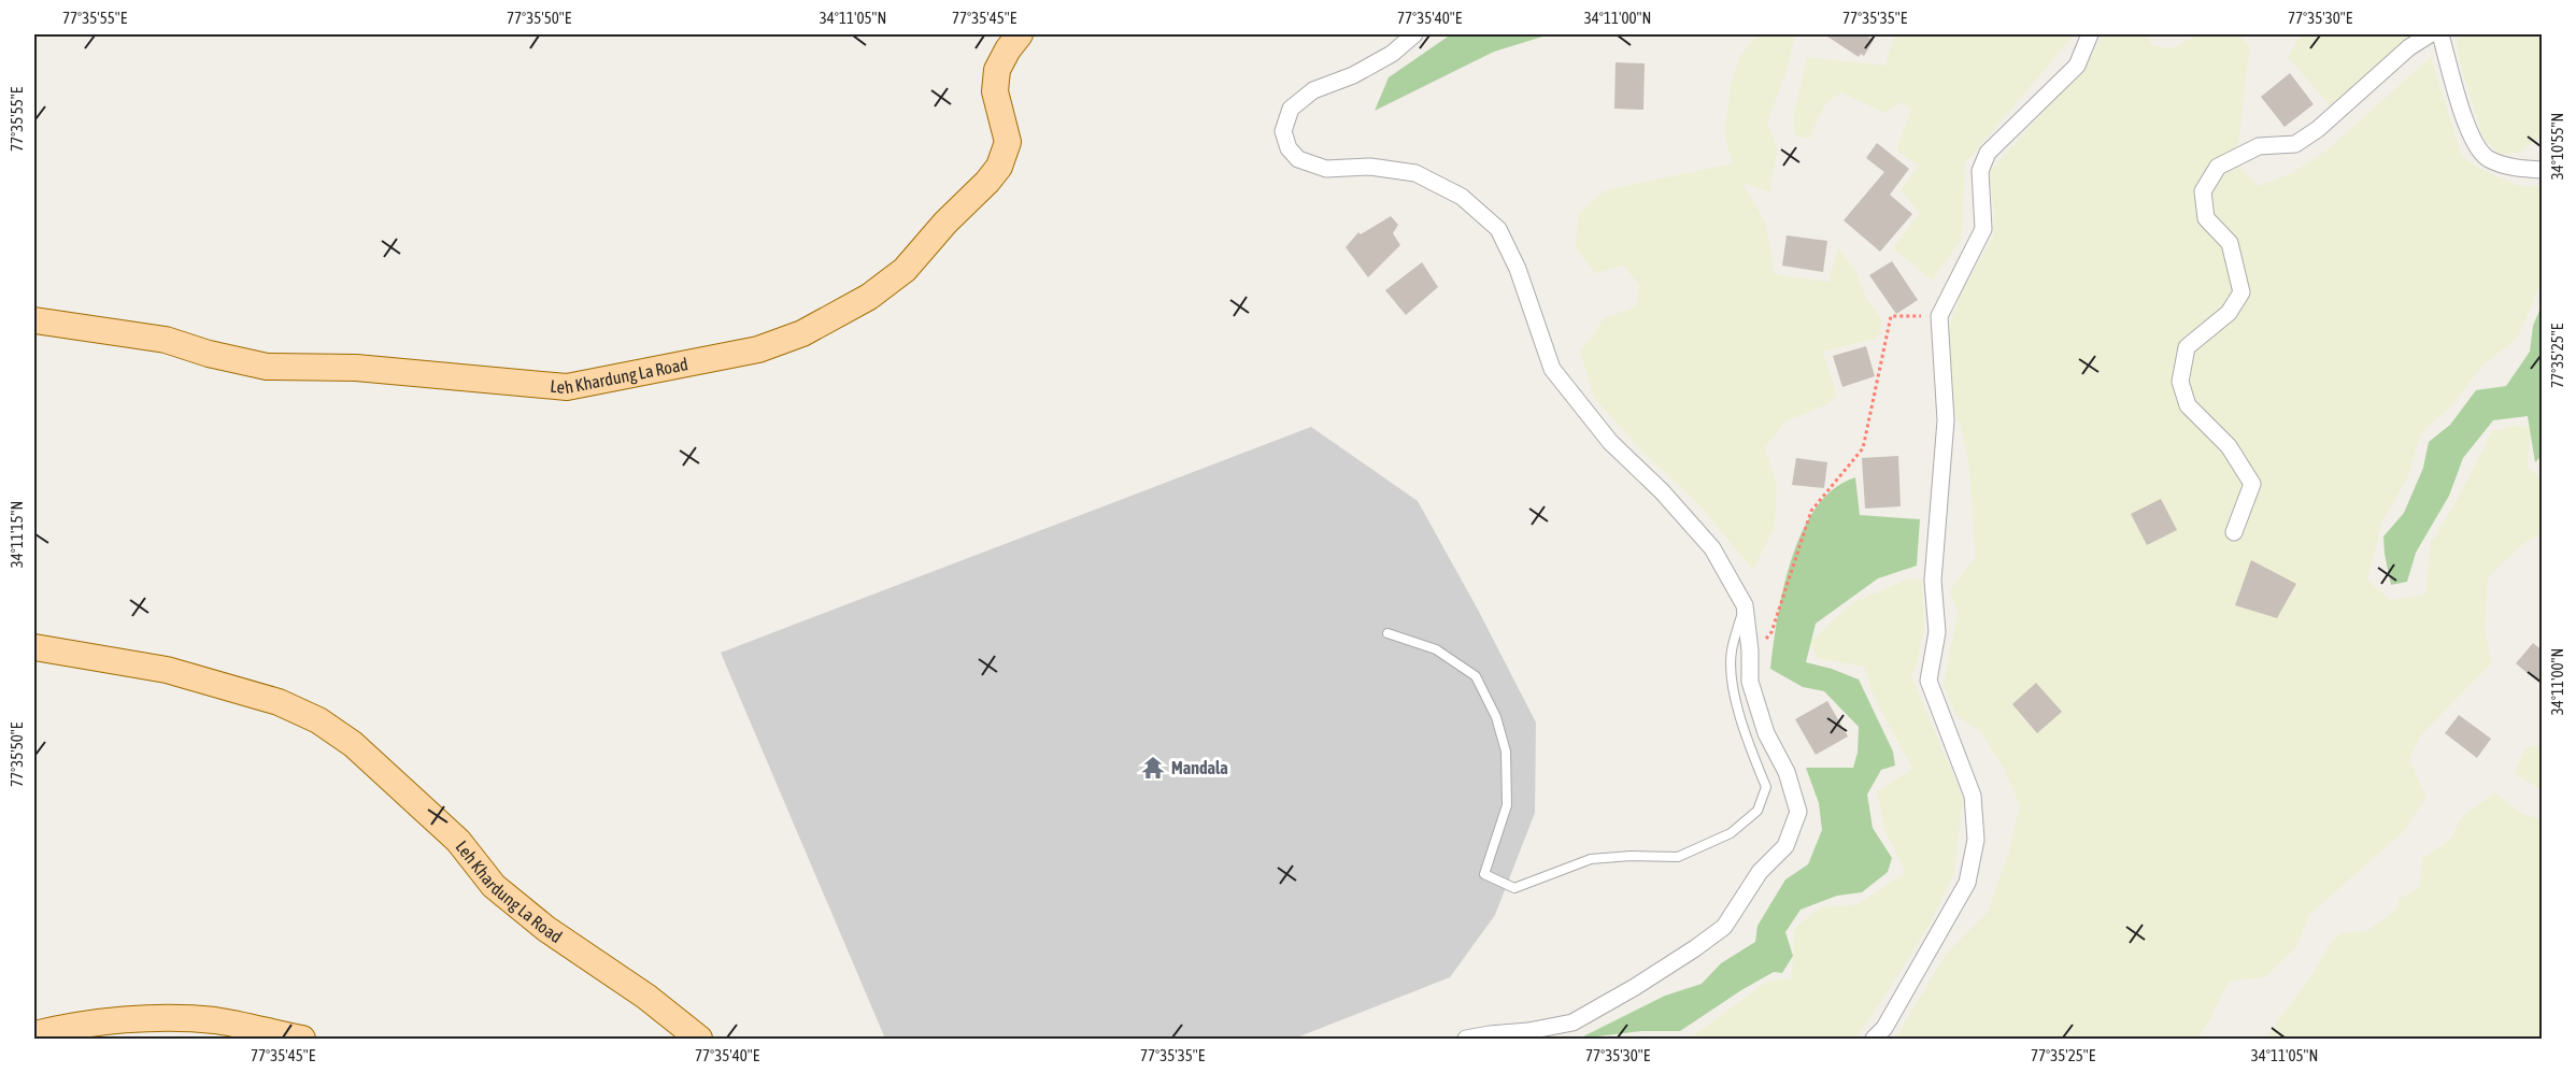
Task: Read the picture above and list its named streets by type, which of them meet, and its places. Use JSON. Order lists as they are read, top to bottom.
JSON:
{
  "streets": {
    "main road": ["Leh Khardung La Road"]
  },
  "places": {
    "temple": ["Mandala"]
  },
  "coordinates": [
    "77°35'55\"E",
    "77°35'50\"E",
    "34°11'05\"N",
    "77°35'45\"E",
    "77°35'40\"E",
    "34°11'00\"N",
    "77°35'35\"E",
    "77°35'30\"E",
    "34°10'55\"N",
    "77°35'25\"E",
    "34°11'15\"N"
  ]
}
